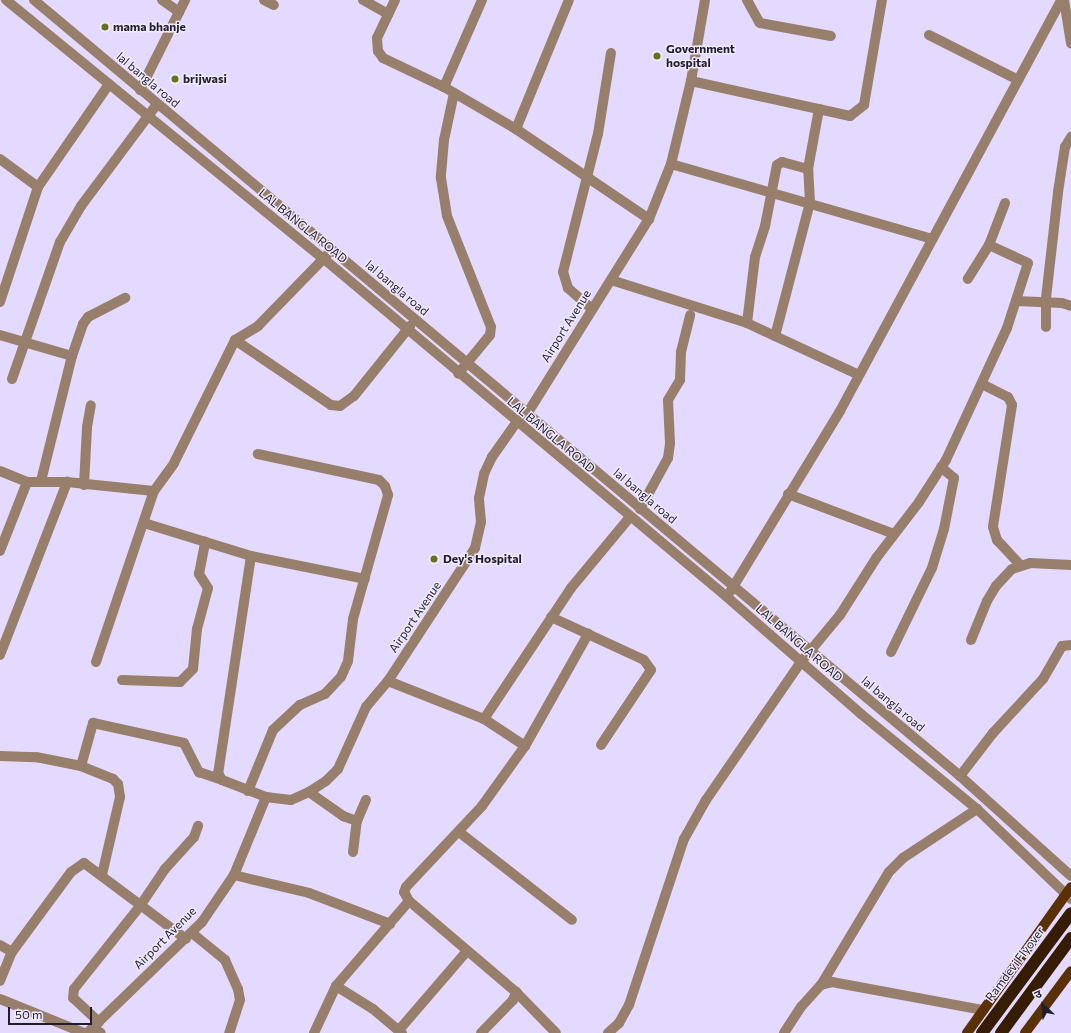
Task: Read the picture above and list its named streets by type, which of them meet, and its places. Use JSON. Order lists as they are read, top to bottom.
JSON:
{
  "streets": {
    "highway": ["Ramdevi Flyover"],
    "street": ["lal bangla road", "LAL BANGLA ROAD", "Airport Avenue"]
  },
  "crossings": [
    ["lal bangla road", "Airport Avenue"],
    ["LAL BANGLA ROAD", "Airport Avenue"]
  ],
  "places": [
    "mama bhanje",
    "Government hospital",
    "brijwasi",
    "Dey's Hospital"
  ],
  "scale_bar": "50 m",
  "north": "top left"
}
